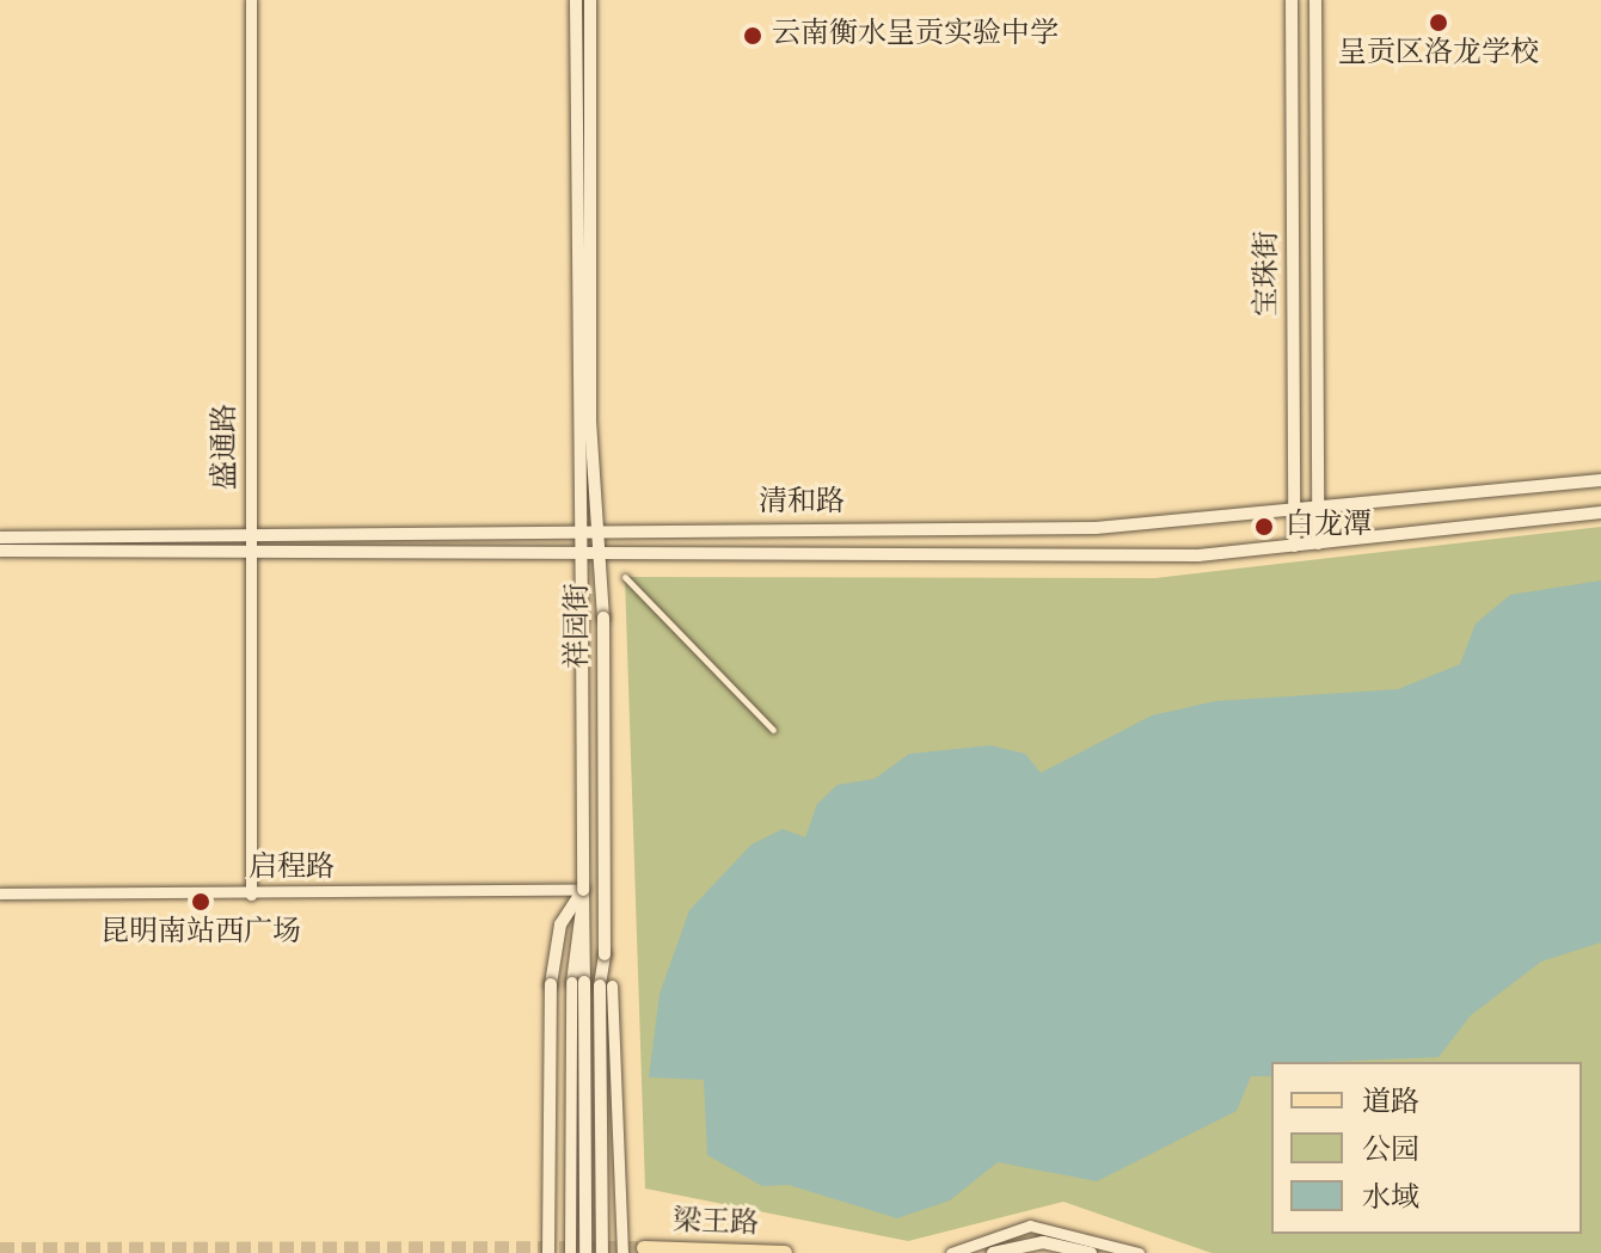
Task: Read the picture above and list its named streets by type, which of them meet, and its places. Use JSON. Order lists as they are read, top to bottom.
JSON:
{
  "streets": {
    "main road": [
      "宝珠街",
      "清和路",
      "祥园街",
      "梁王路"
    ],
    "street": ["盛通路", "启程路"]
  },
  "crossings": [
    ["宝珠街", "清和路"],
    ["盛通路", "清和路"],
    ["盛通路", "启程路"],
    ["清和路", "祥园街"],
    ["祥园街", "启程路"]
  ],
  "places": [
    "呈贡区洛龙学校",
    "云南衡水呈贡实验中学",
    "白龙潭",
    "昆明南站西广场"
  ],
  "legend": ["道路", "公园", "水域"]
}
